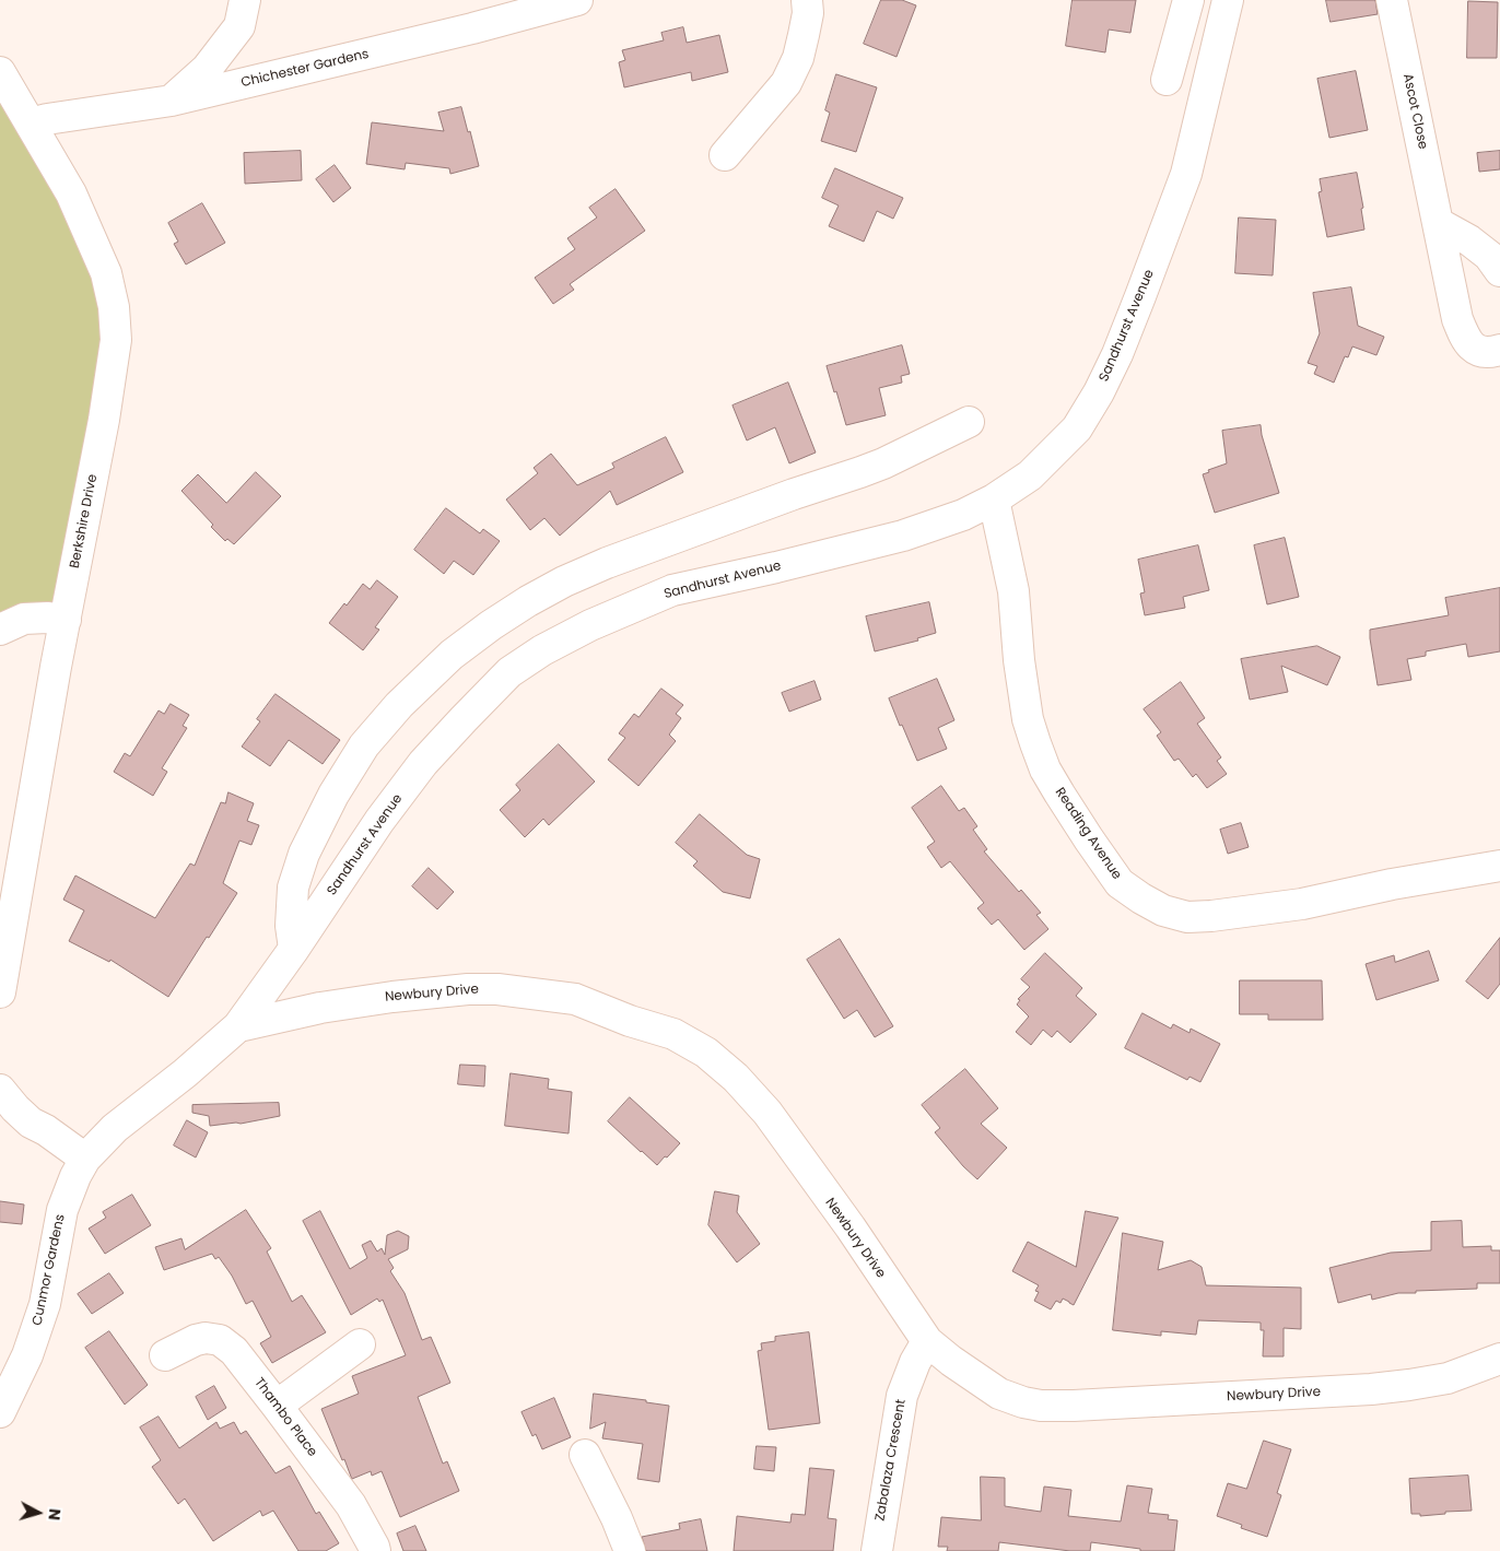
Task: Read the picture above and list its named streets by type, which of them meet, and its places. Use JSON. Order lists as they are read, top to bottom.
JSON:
{
  "streets": {
    "street": [
      "Chichester Gardens",
      "Ascot Close",
      "Sandhurst Avenue",
      "Berkshire Drive",
      "Reading Avenue",
      "Newbury Drive",
      "Cunmor Gardens",
      "Thambo Place",
      "Zabalaza Crescent"
    ]
  },
  "crossings": [
    ["Chichester Gardens", "Berkshire Drive"],
    ["Sandhurst Avenue", "Reading Avenue"],
    ["Sandhurst Avenue", "Newbury Drive"],
    ["Sandhurst Avenue", "Cunmor Gardens"],
    ["Newbury Drive", "Zabalaza Crescent"]
  ],
  "north": "right"
}
